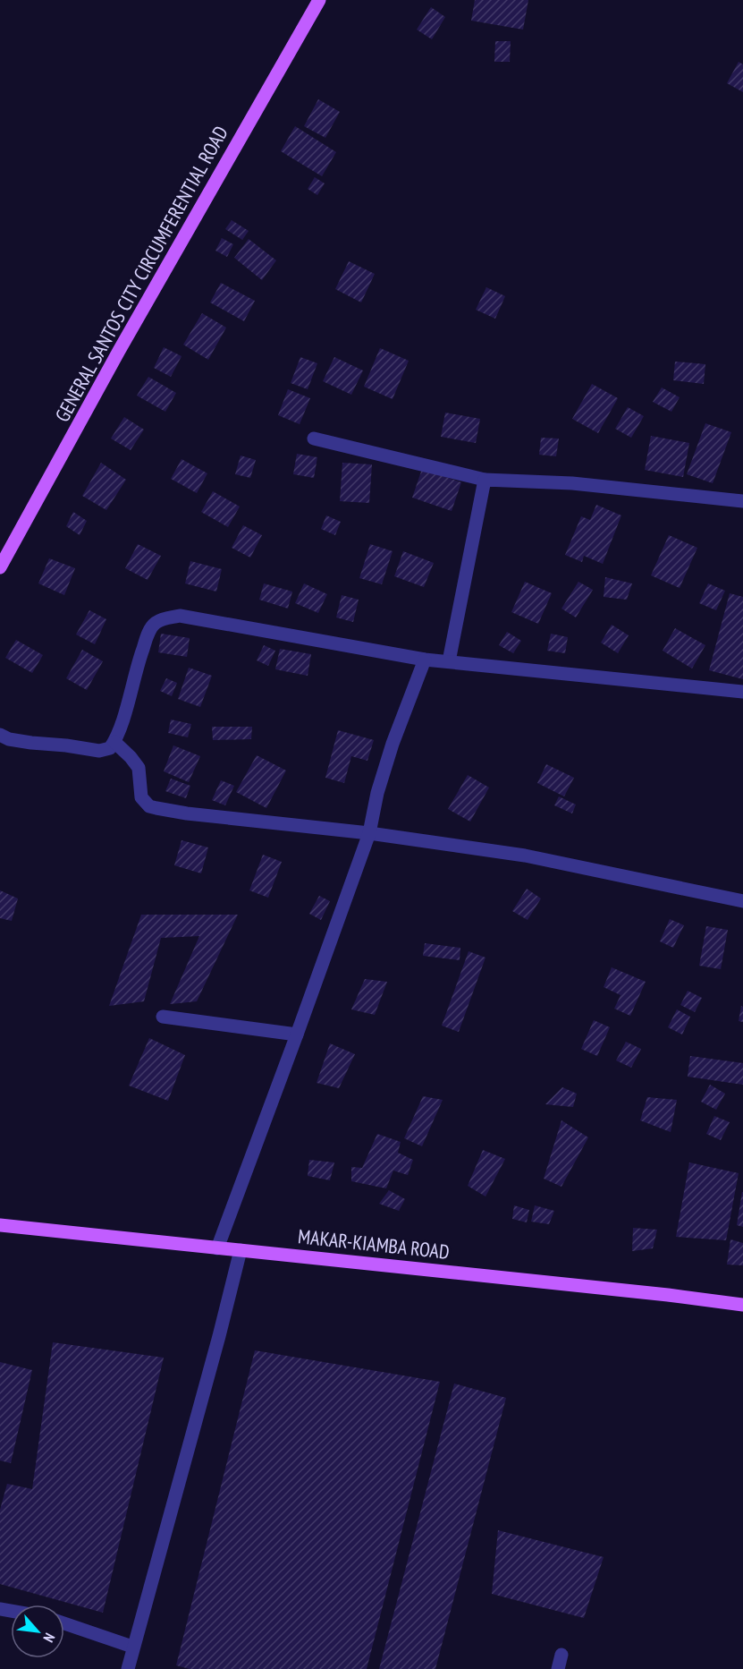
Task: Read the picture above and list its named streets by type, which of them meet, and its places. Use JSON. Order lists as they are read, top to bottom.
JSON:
{
  "streets": {
    "main road": ["GENERAL SANTOS CITY CIRCUMFERENTIAL ROAD", "MAKAR-KIAMBA ROAD"]
  },
  "north": "bottom right"
}
